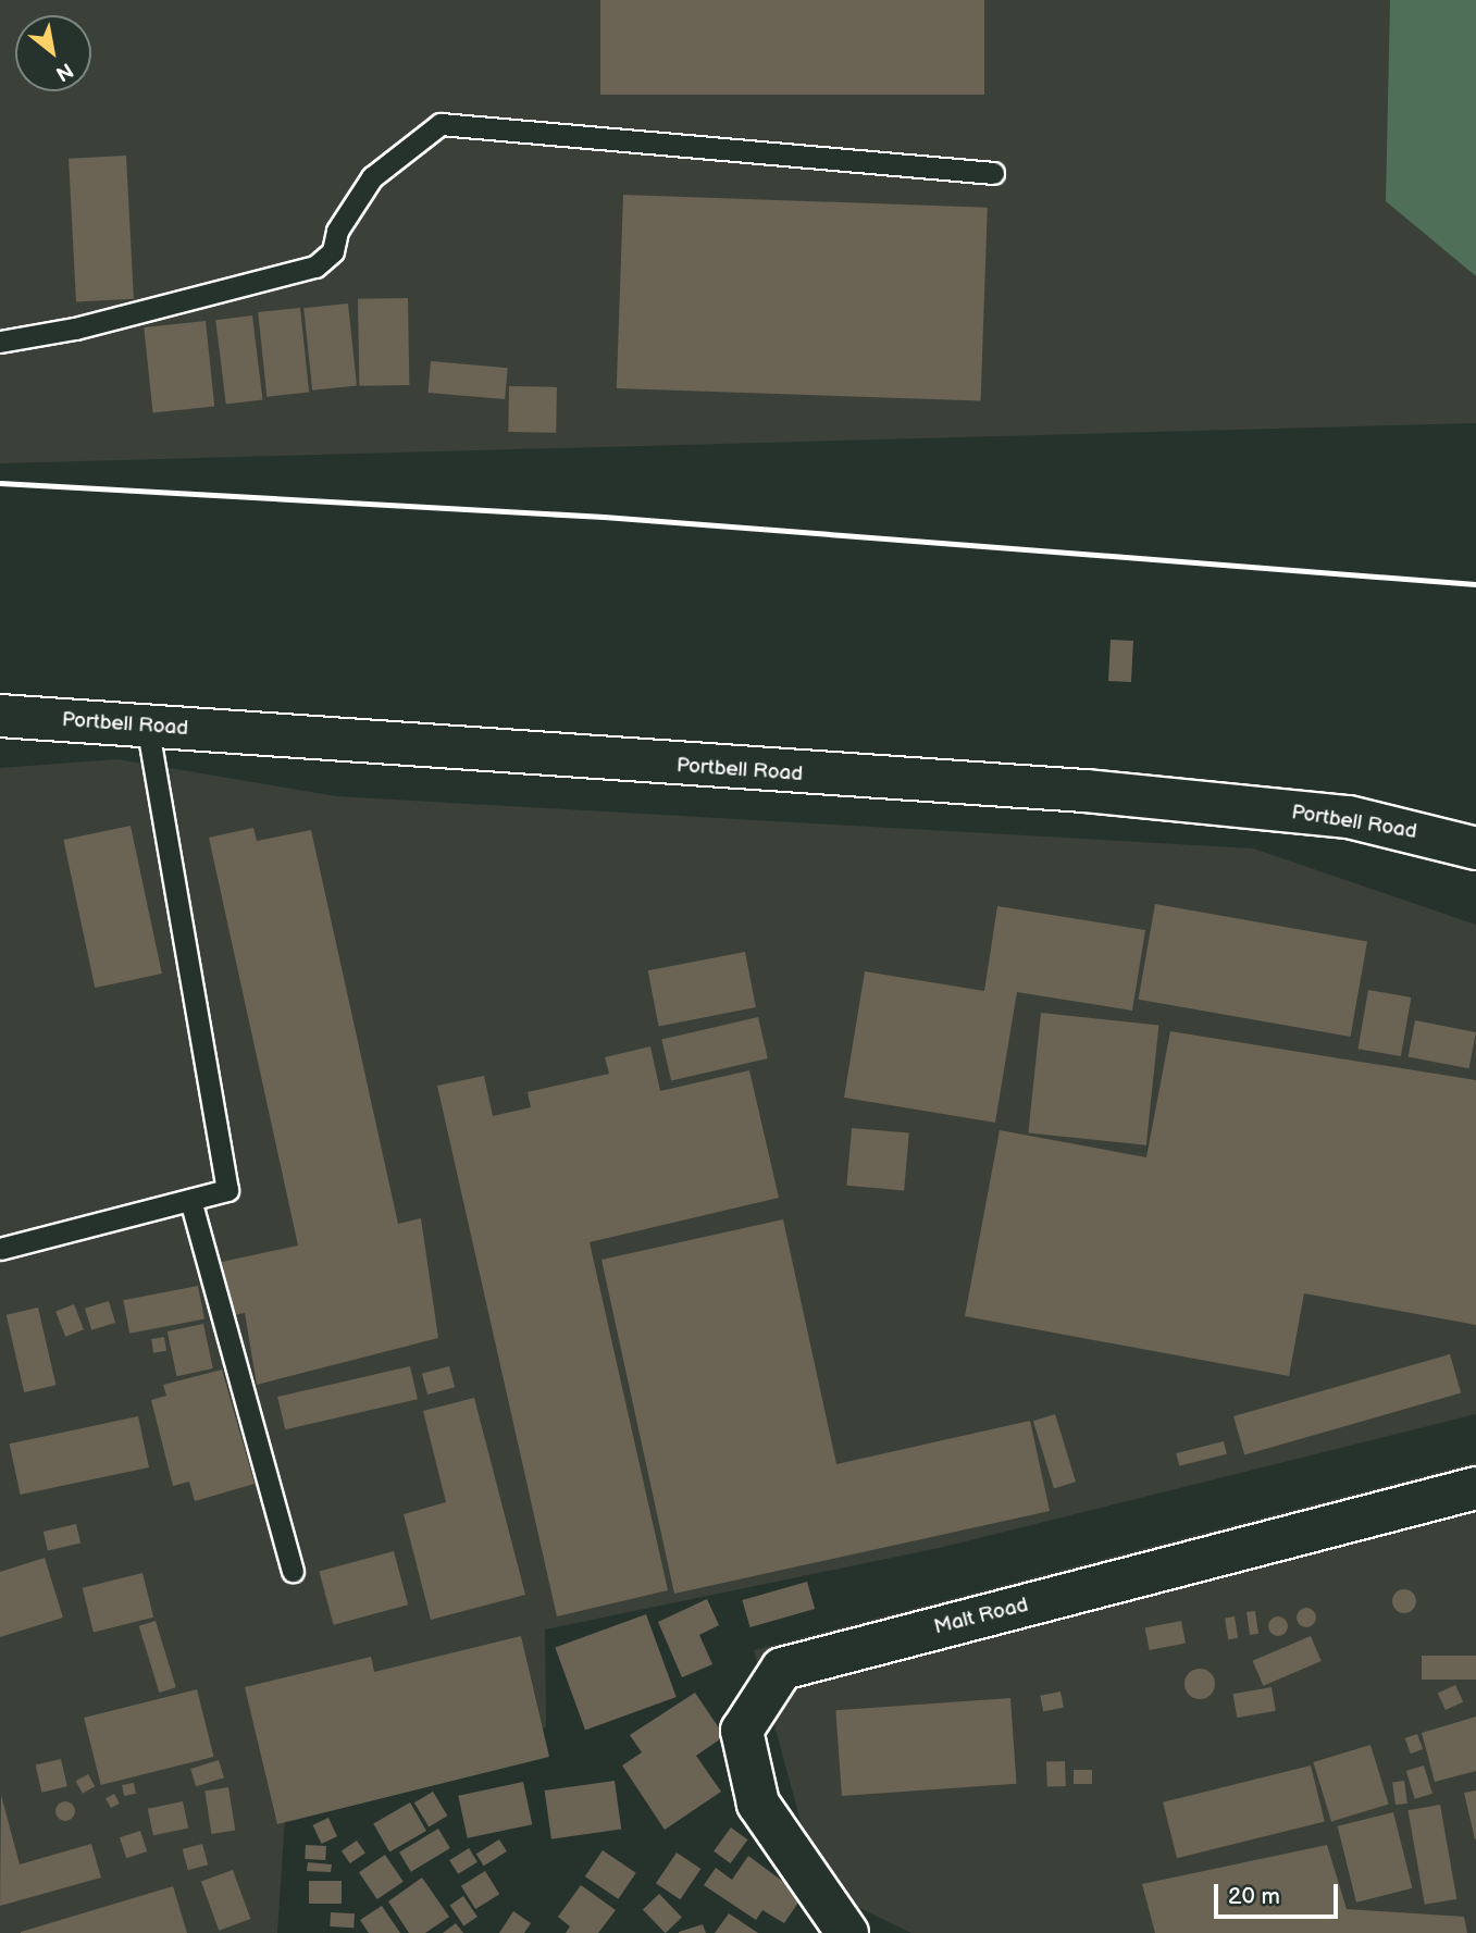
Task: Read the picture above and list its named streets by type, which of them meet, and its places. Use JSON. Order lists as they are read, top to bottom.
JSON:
{
  "streets": {
    "main road": ["Portbell Road", "Malt Road"]
  },
  "scale_bar": "20 m",
  "north": "bottom right"
}
